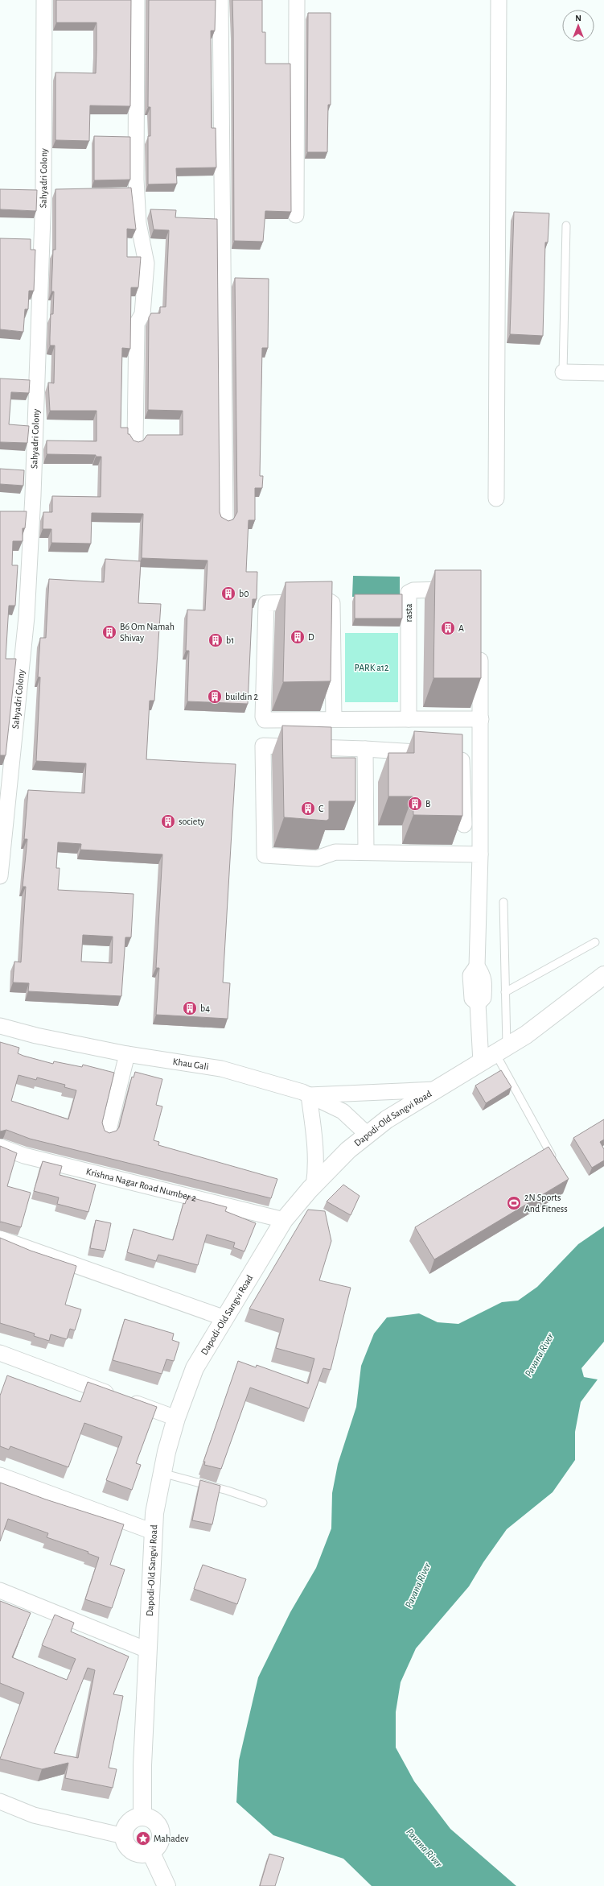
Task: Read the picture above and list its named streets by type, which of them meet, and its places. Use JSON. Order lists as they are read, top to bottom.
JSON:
{
  "streets": {
    "street": [
      "Sahyadri Colony",
      "rasta",
      "Khau Gali",
      "Dapodi-Old Sangvi Road",
      "Krishna Nagar Road Number 2"
    ]
  },
  "crossings": [
    ["Khau Gali", "Dapodi-Old Sangvi Road"],
    ["Dapodi-Old Sangvi Road", "Krishna Nagar Road Number 2"]
  ],
  "water": ["Pavana River"],
  "parks": ["PARK a12"],
  "places": {
    "building": [
      "b0",
      "A",
      "B6 Om Namah Shivay",
      "D",
      "b1",
      "buildin 2",
      "B",
      "C",
      "society",
      "b4"
    ],
    "sports": ["2N Sports And Fitness"],
    "place": ["Mahadev"]
  },
  "north": "top"
}
